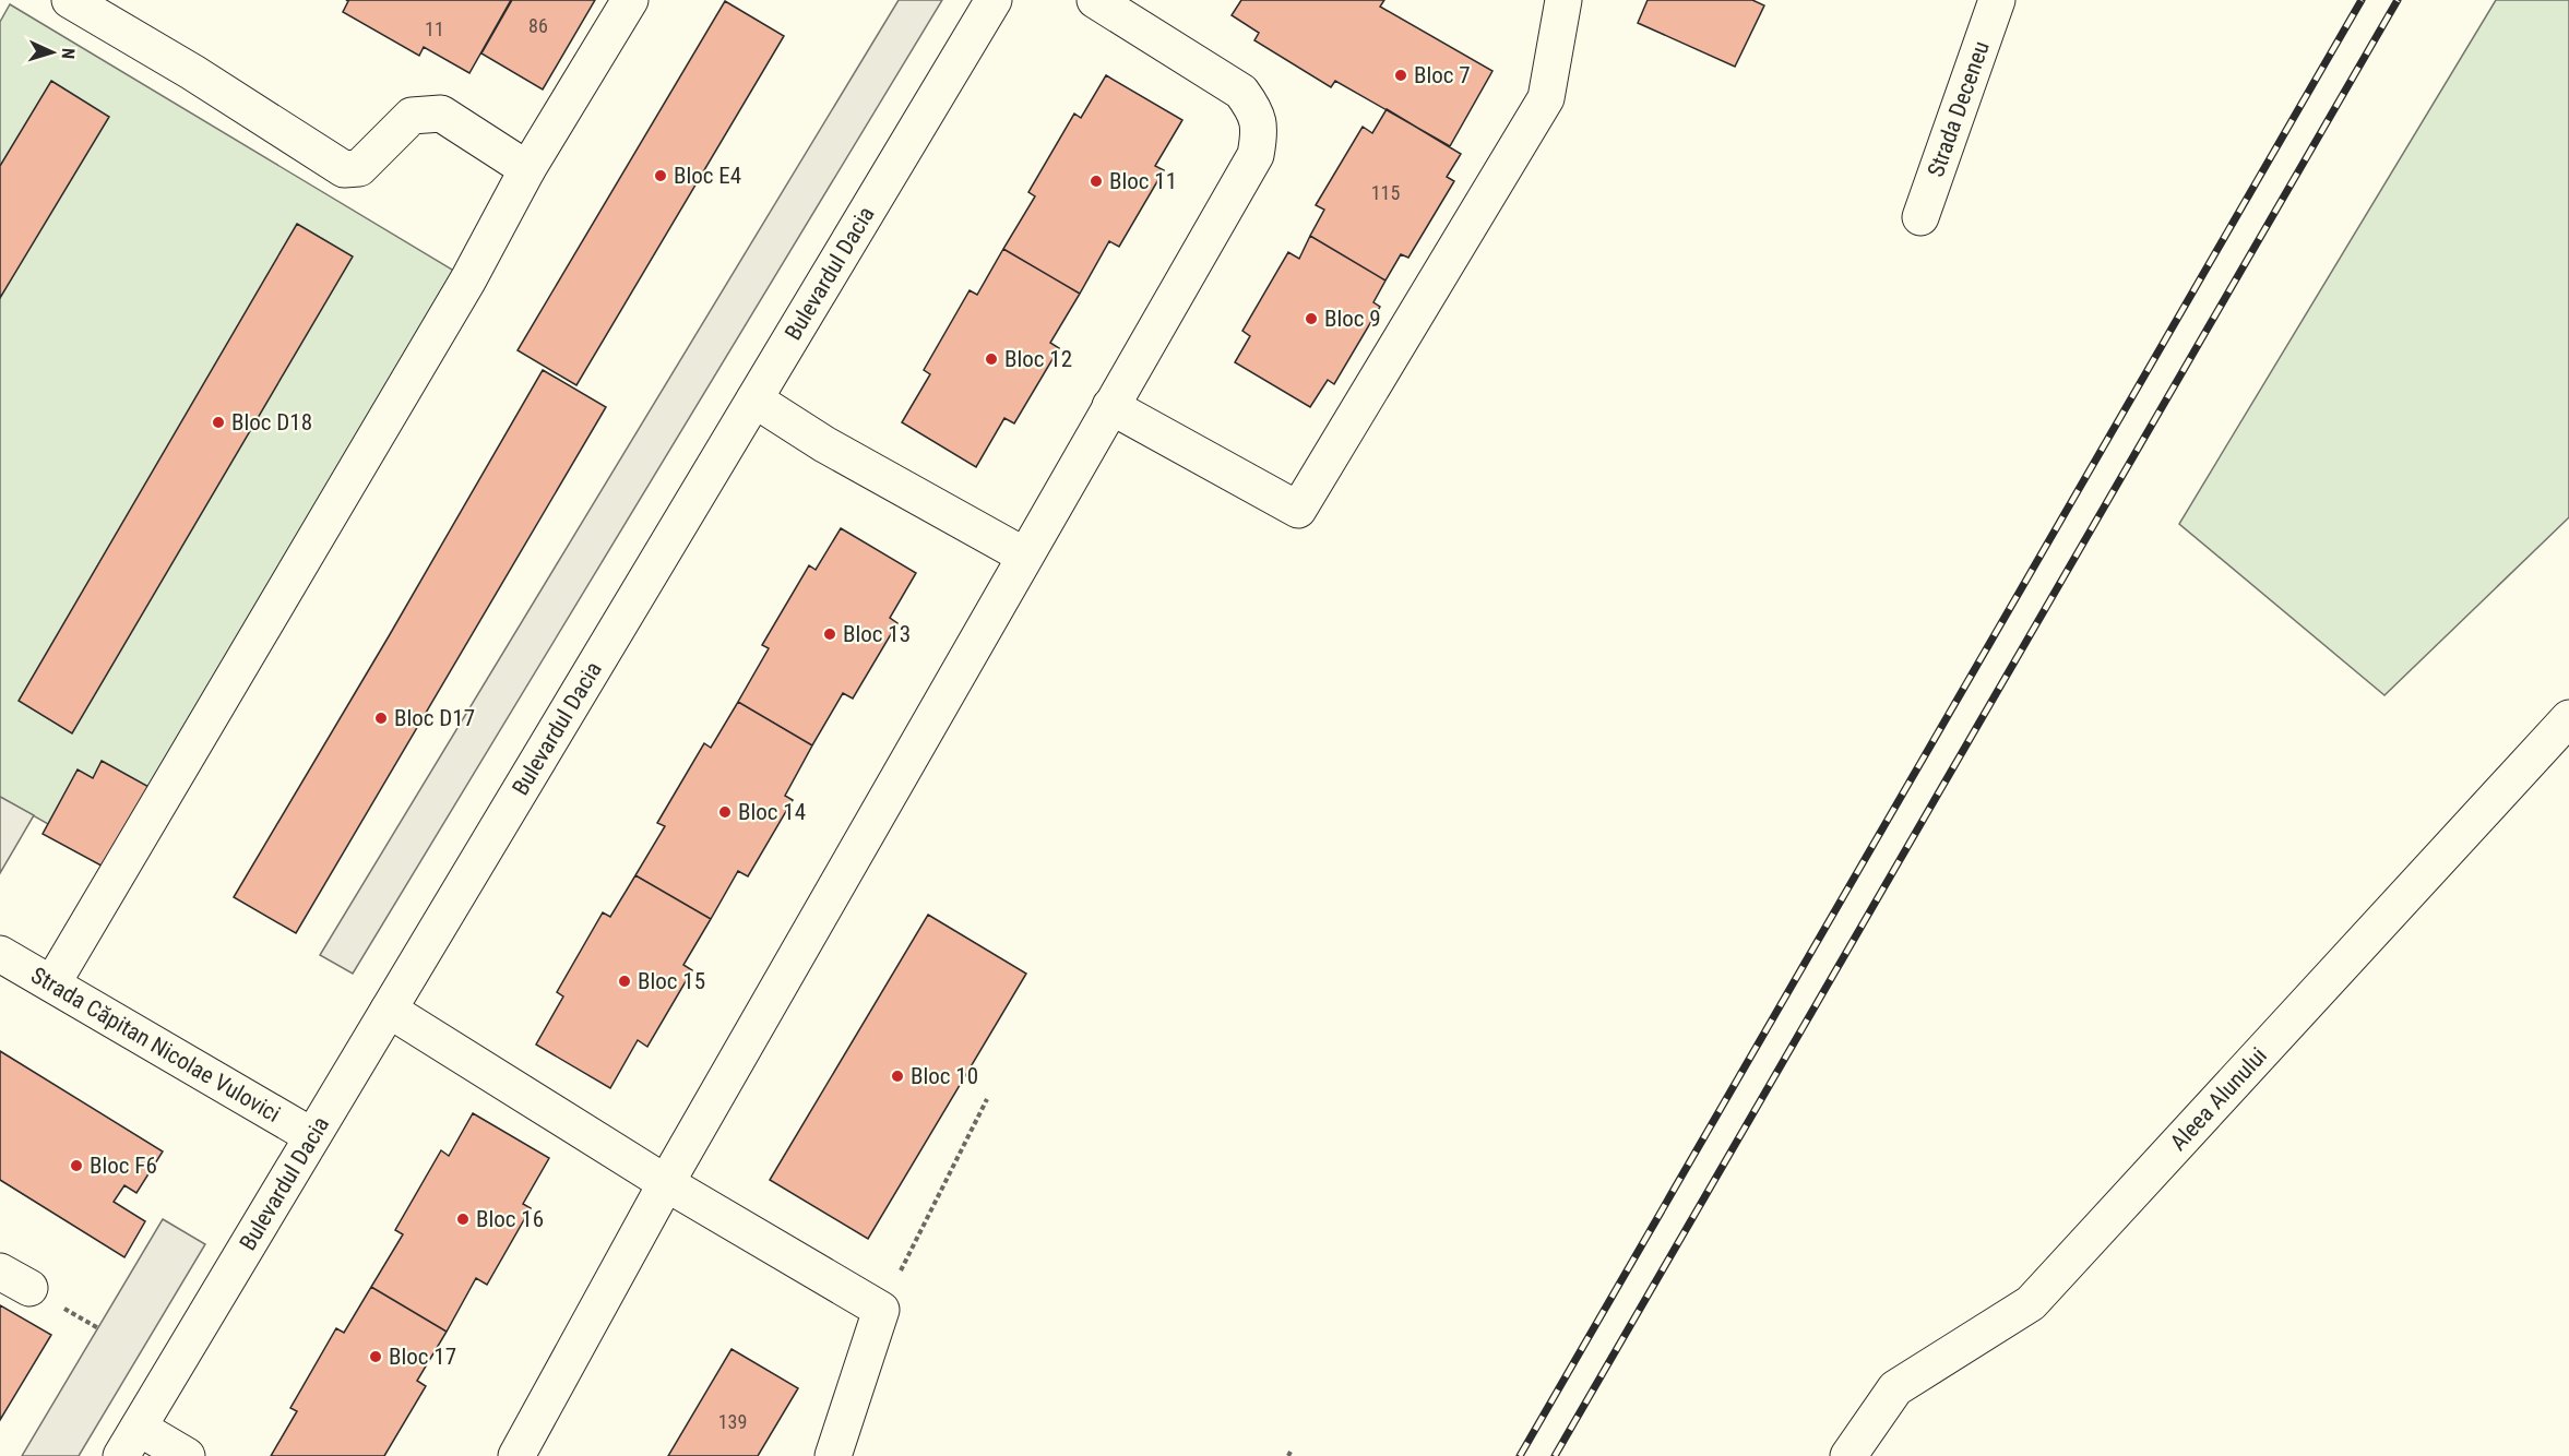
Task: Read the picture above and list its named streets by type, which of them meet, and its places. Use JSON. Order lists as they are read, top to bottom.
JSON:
{
  "streets": {
    "main road": [
      "Strada Deceneu",
      "Bulevardul Dacia",
      "Strada Căpitan Nicolae Vulovici",
      "Aleea Alunului"
    ]
  },
  "crossings": [
    ["Bulevardul Dacia", "Strada Căpitan Nicolae Vulovici"]
  ],
  "places": [
    "Bloc 7",
    "Bloc E4",
    "Bloc 11",
    "Bloc 9",
    "Bloc 12",
    "Bloc D18",
    "Bloc 13",
    "Bloc D17",
    "Bloc 14",
    "Bloc 15",
    "Bloc 10",
    "Bloc F6",
    "Bloc 16",
    "Bloc 17"
  ],
  "house_numbers": [
    "86",
    "11",
    "115",
    "139"
  ],
  "north": "right"
}
